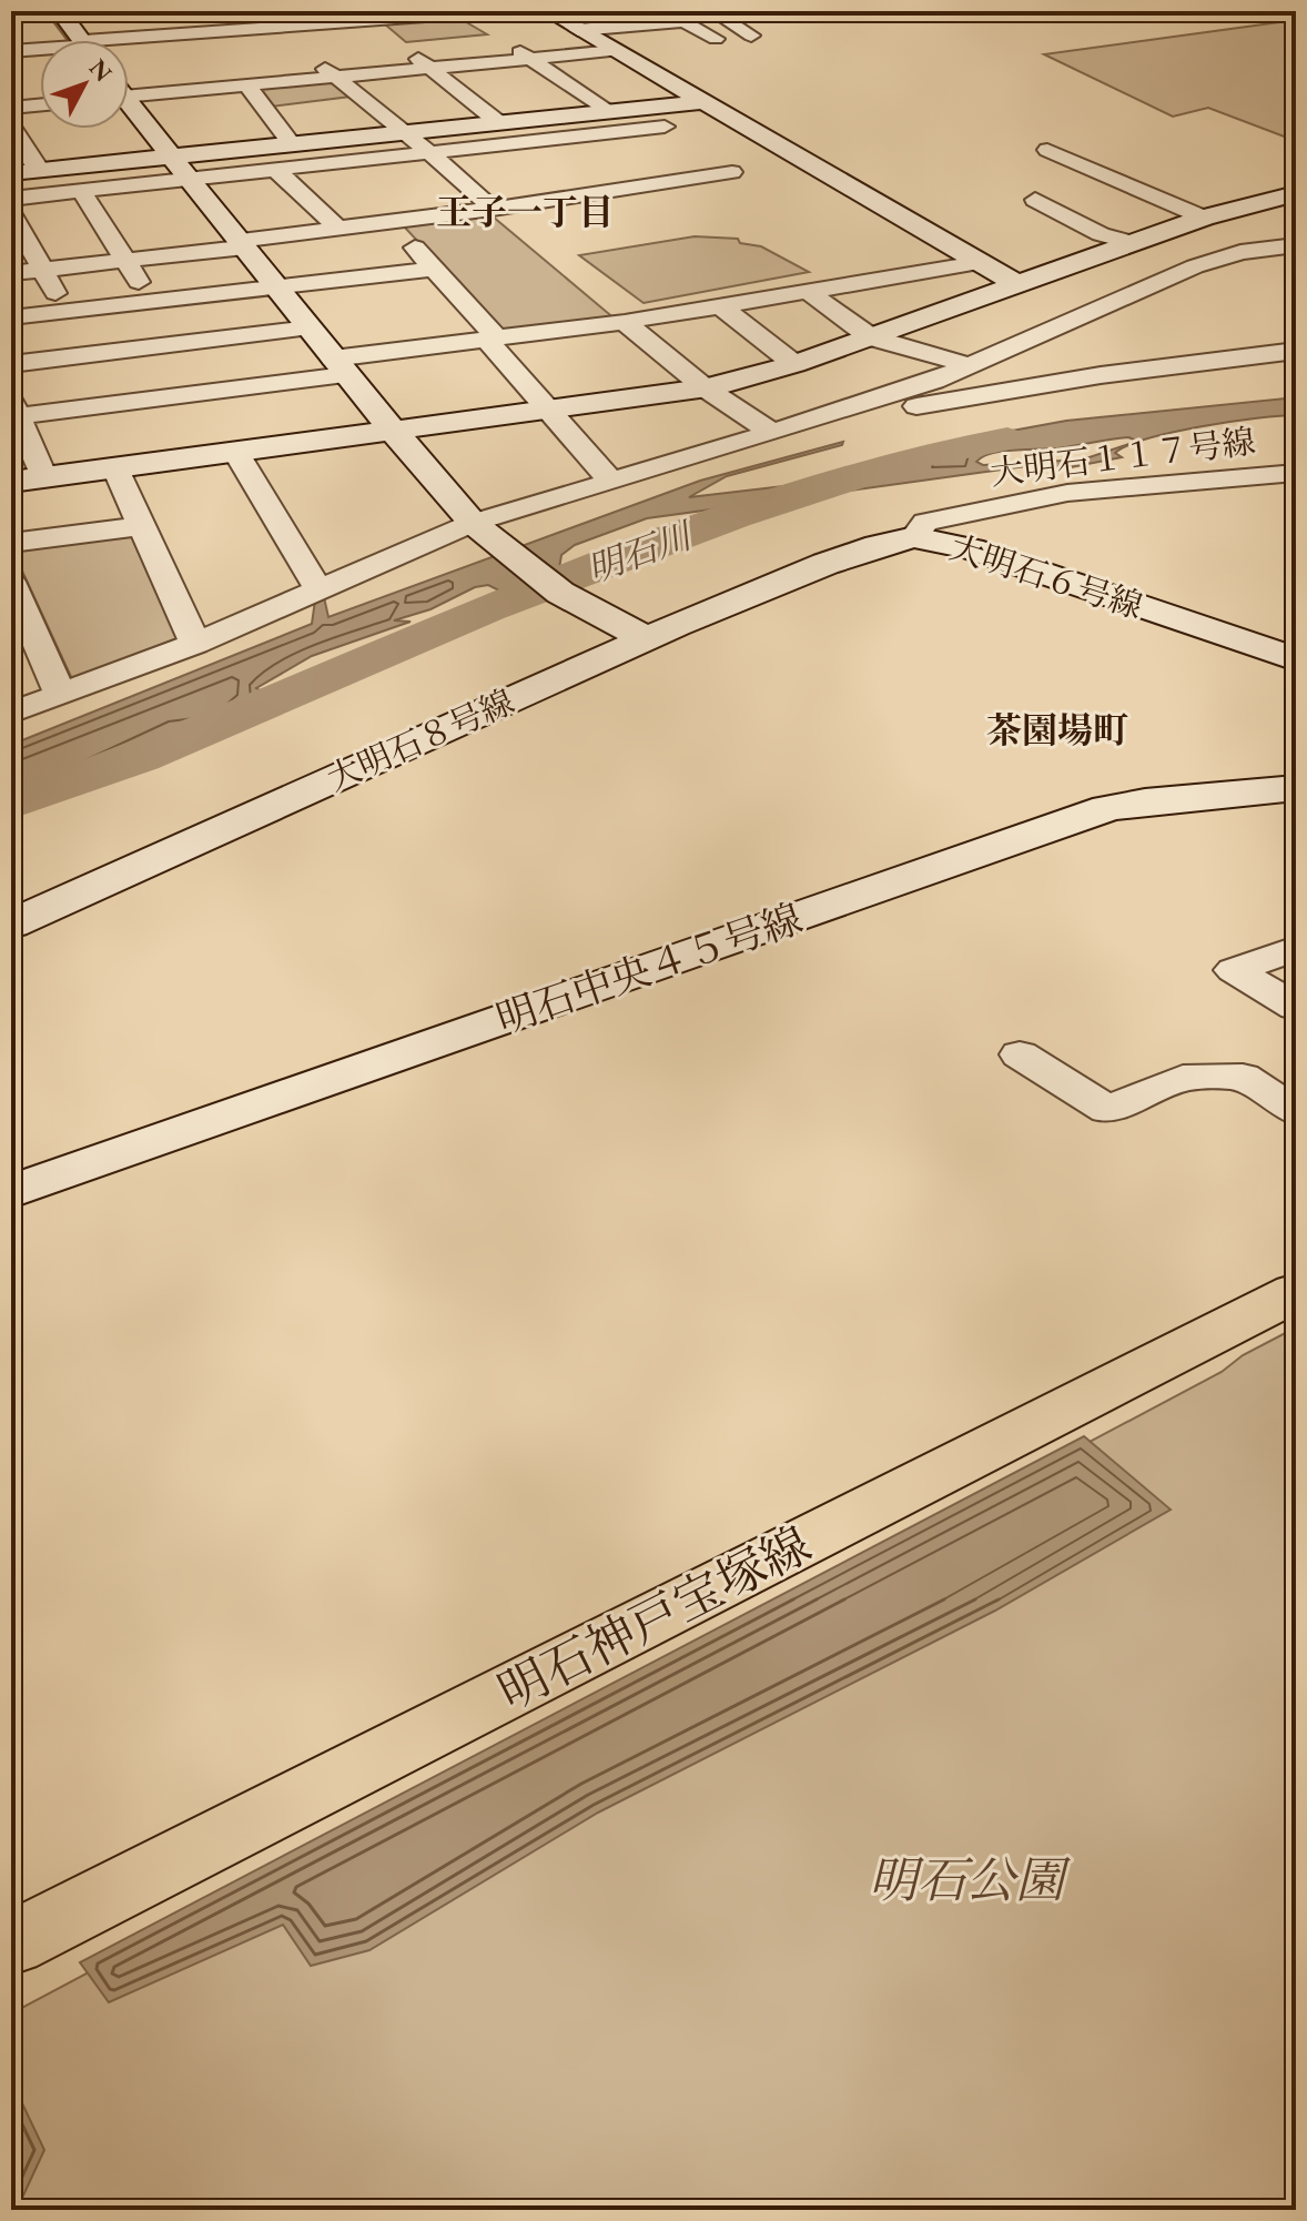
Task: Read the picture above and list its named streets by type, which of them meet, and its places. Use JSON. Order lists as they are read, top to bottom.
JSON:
{
  "streets": {
    "main road": ["明石神戸宝塚線"],
    "street": [
      "大明石１１７号線",
      "大明石６号線",
      "大明石８号線",
      "明石中央４５号線"
    ]
  },
  "crossings": [
    ["大明石１１７号線", "大明石６号線"],
    ["大明石６号線", "大明石８号線"]
  ],
  "districts": ["王子一丁目", "茶園場町"],
  "water": ["明石川"],
  "parks": ["明石公園"],
  "north": "top right"
}
